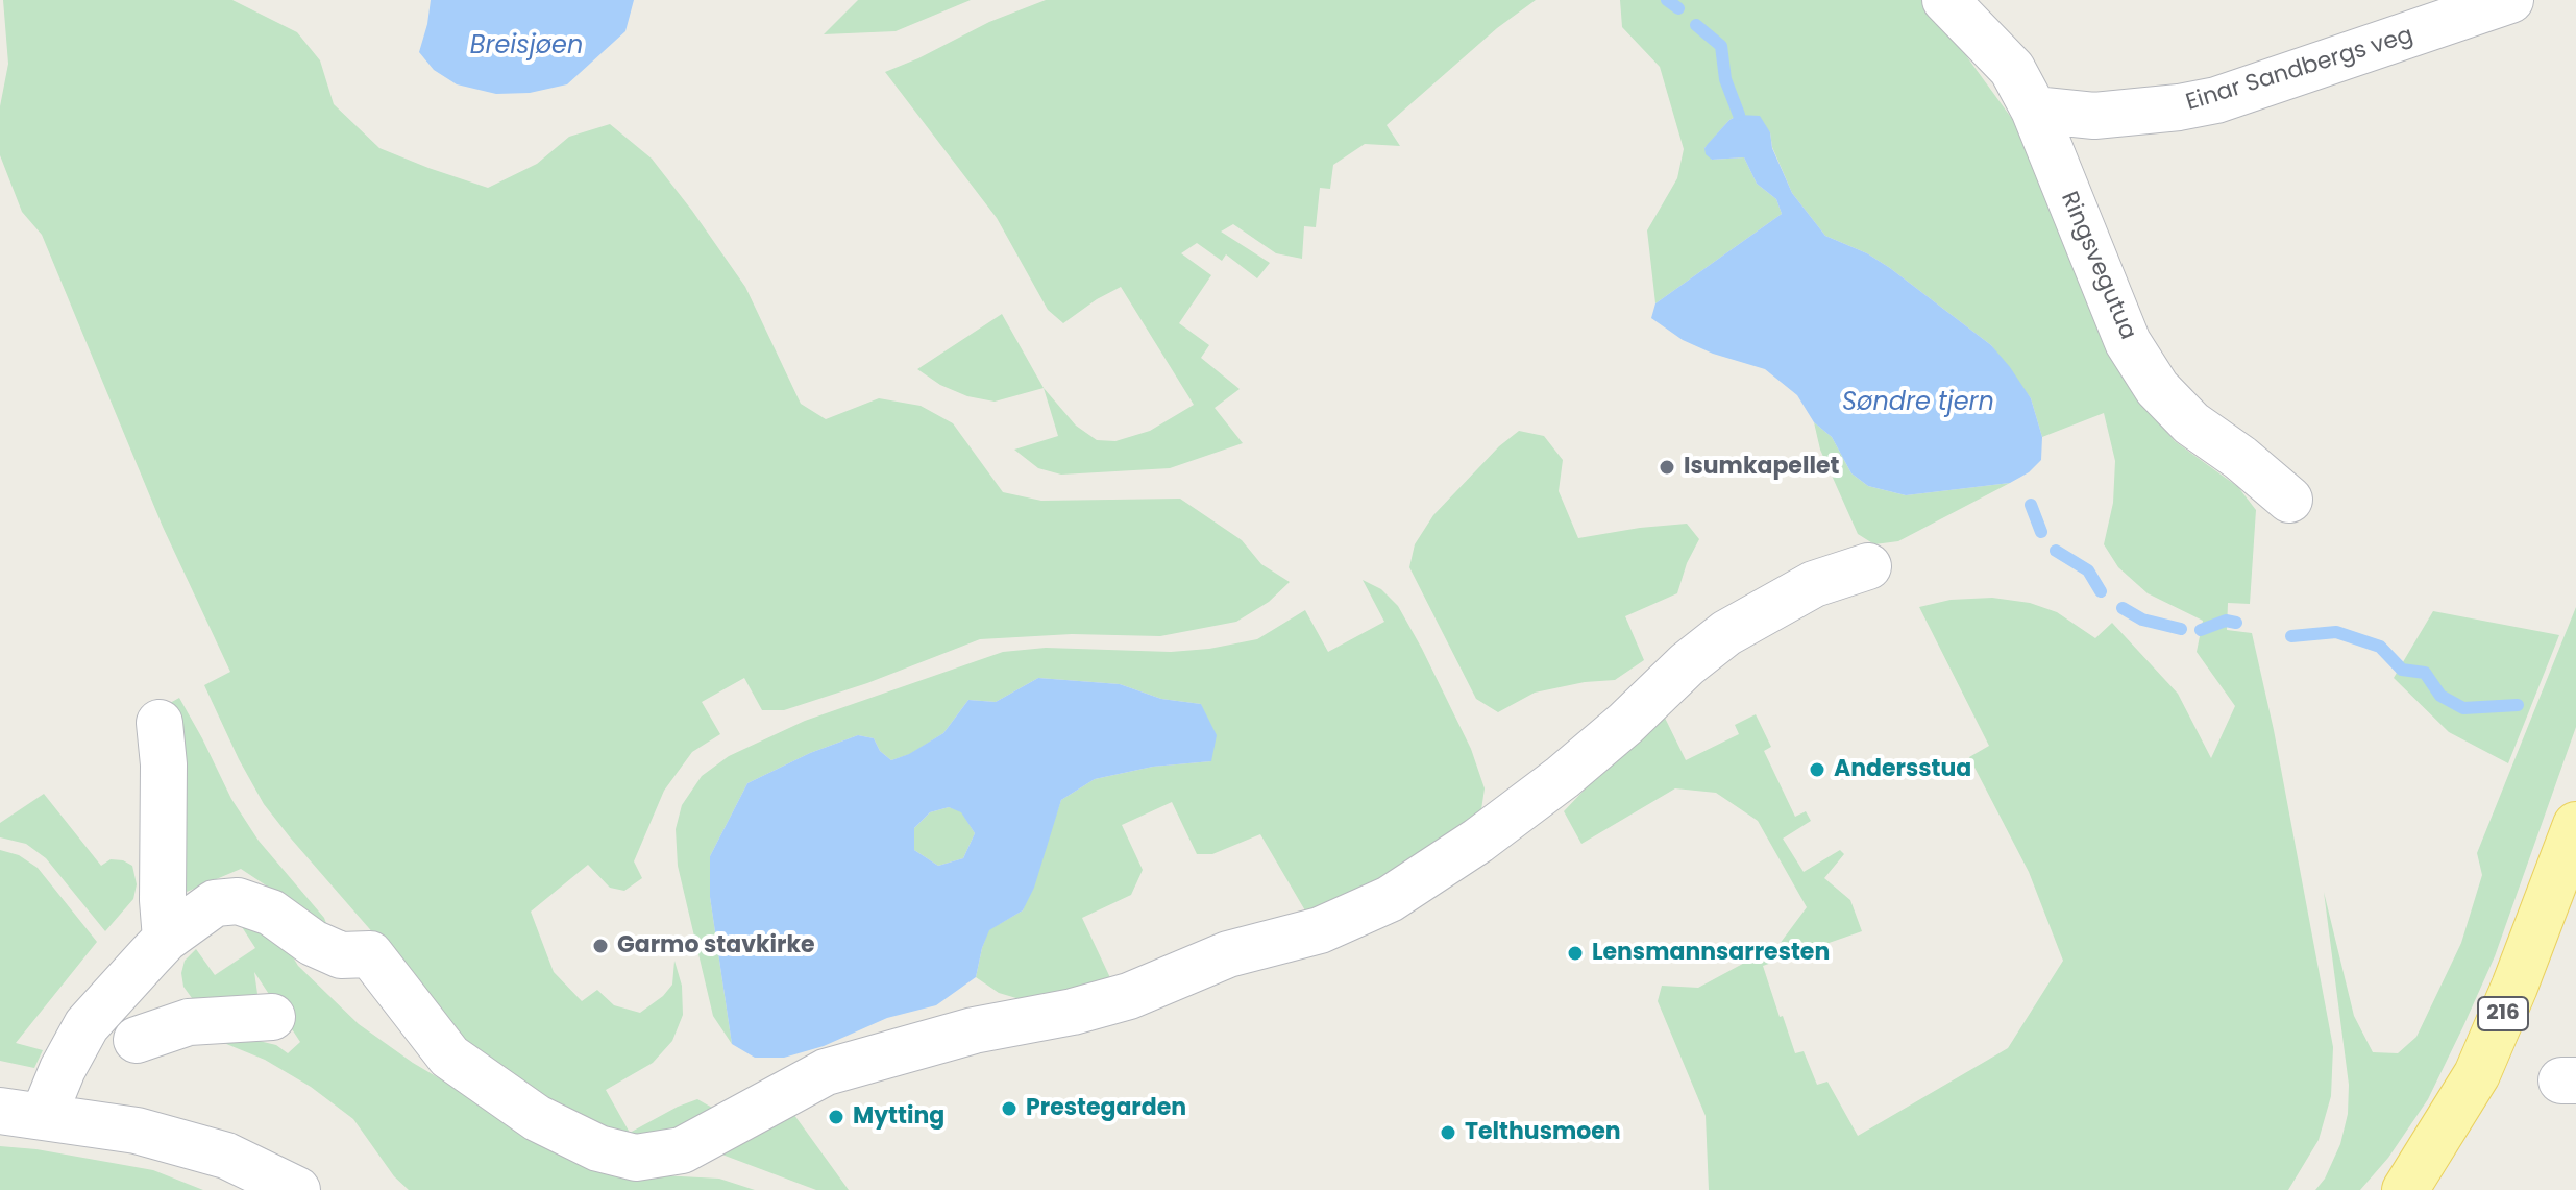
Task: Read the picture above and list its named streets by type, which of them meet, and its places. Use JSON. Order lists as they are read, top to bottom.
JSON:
{
  "streets": {
    "main road": ["216"],
    "street": ["Einar Sandbergs veg", "Ringsvegutua"]
  },
  "crossings": [
    ["Einar Sandbergs veg", "Ringsvegutua"]
  ],
  "water": ["Breisjøen", "Søndre tjern"],
  "places": [
    "Isumkapellet",
    "Andersstua",
    "Garmo stavkirke",
    "Lensmannsarresten",
    "Prestegarden",
    "Mytting",
    "Telthusmoen"
  ]
}
